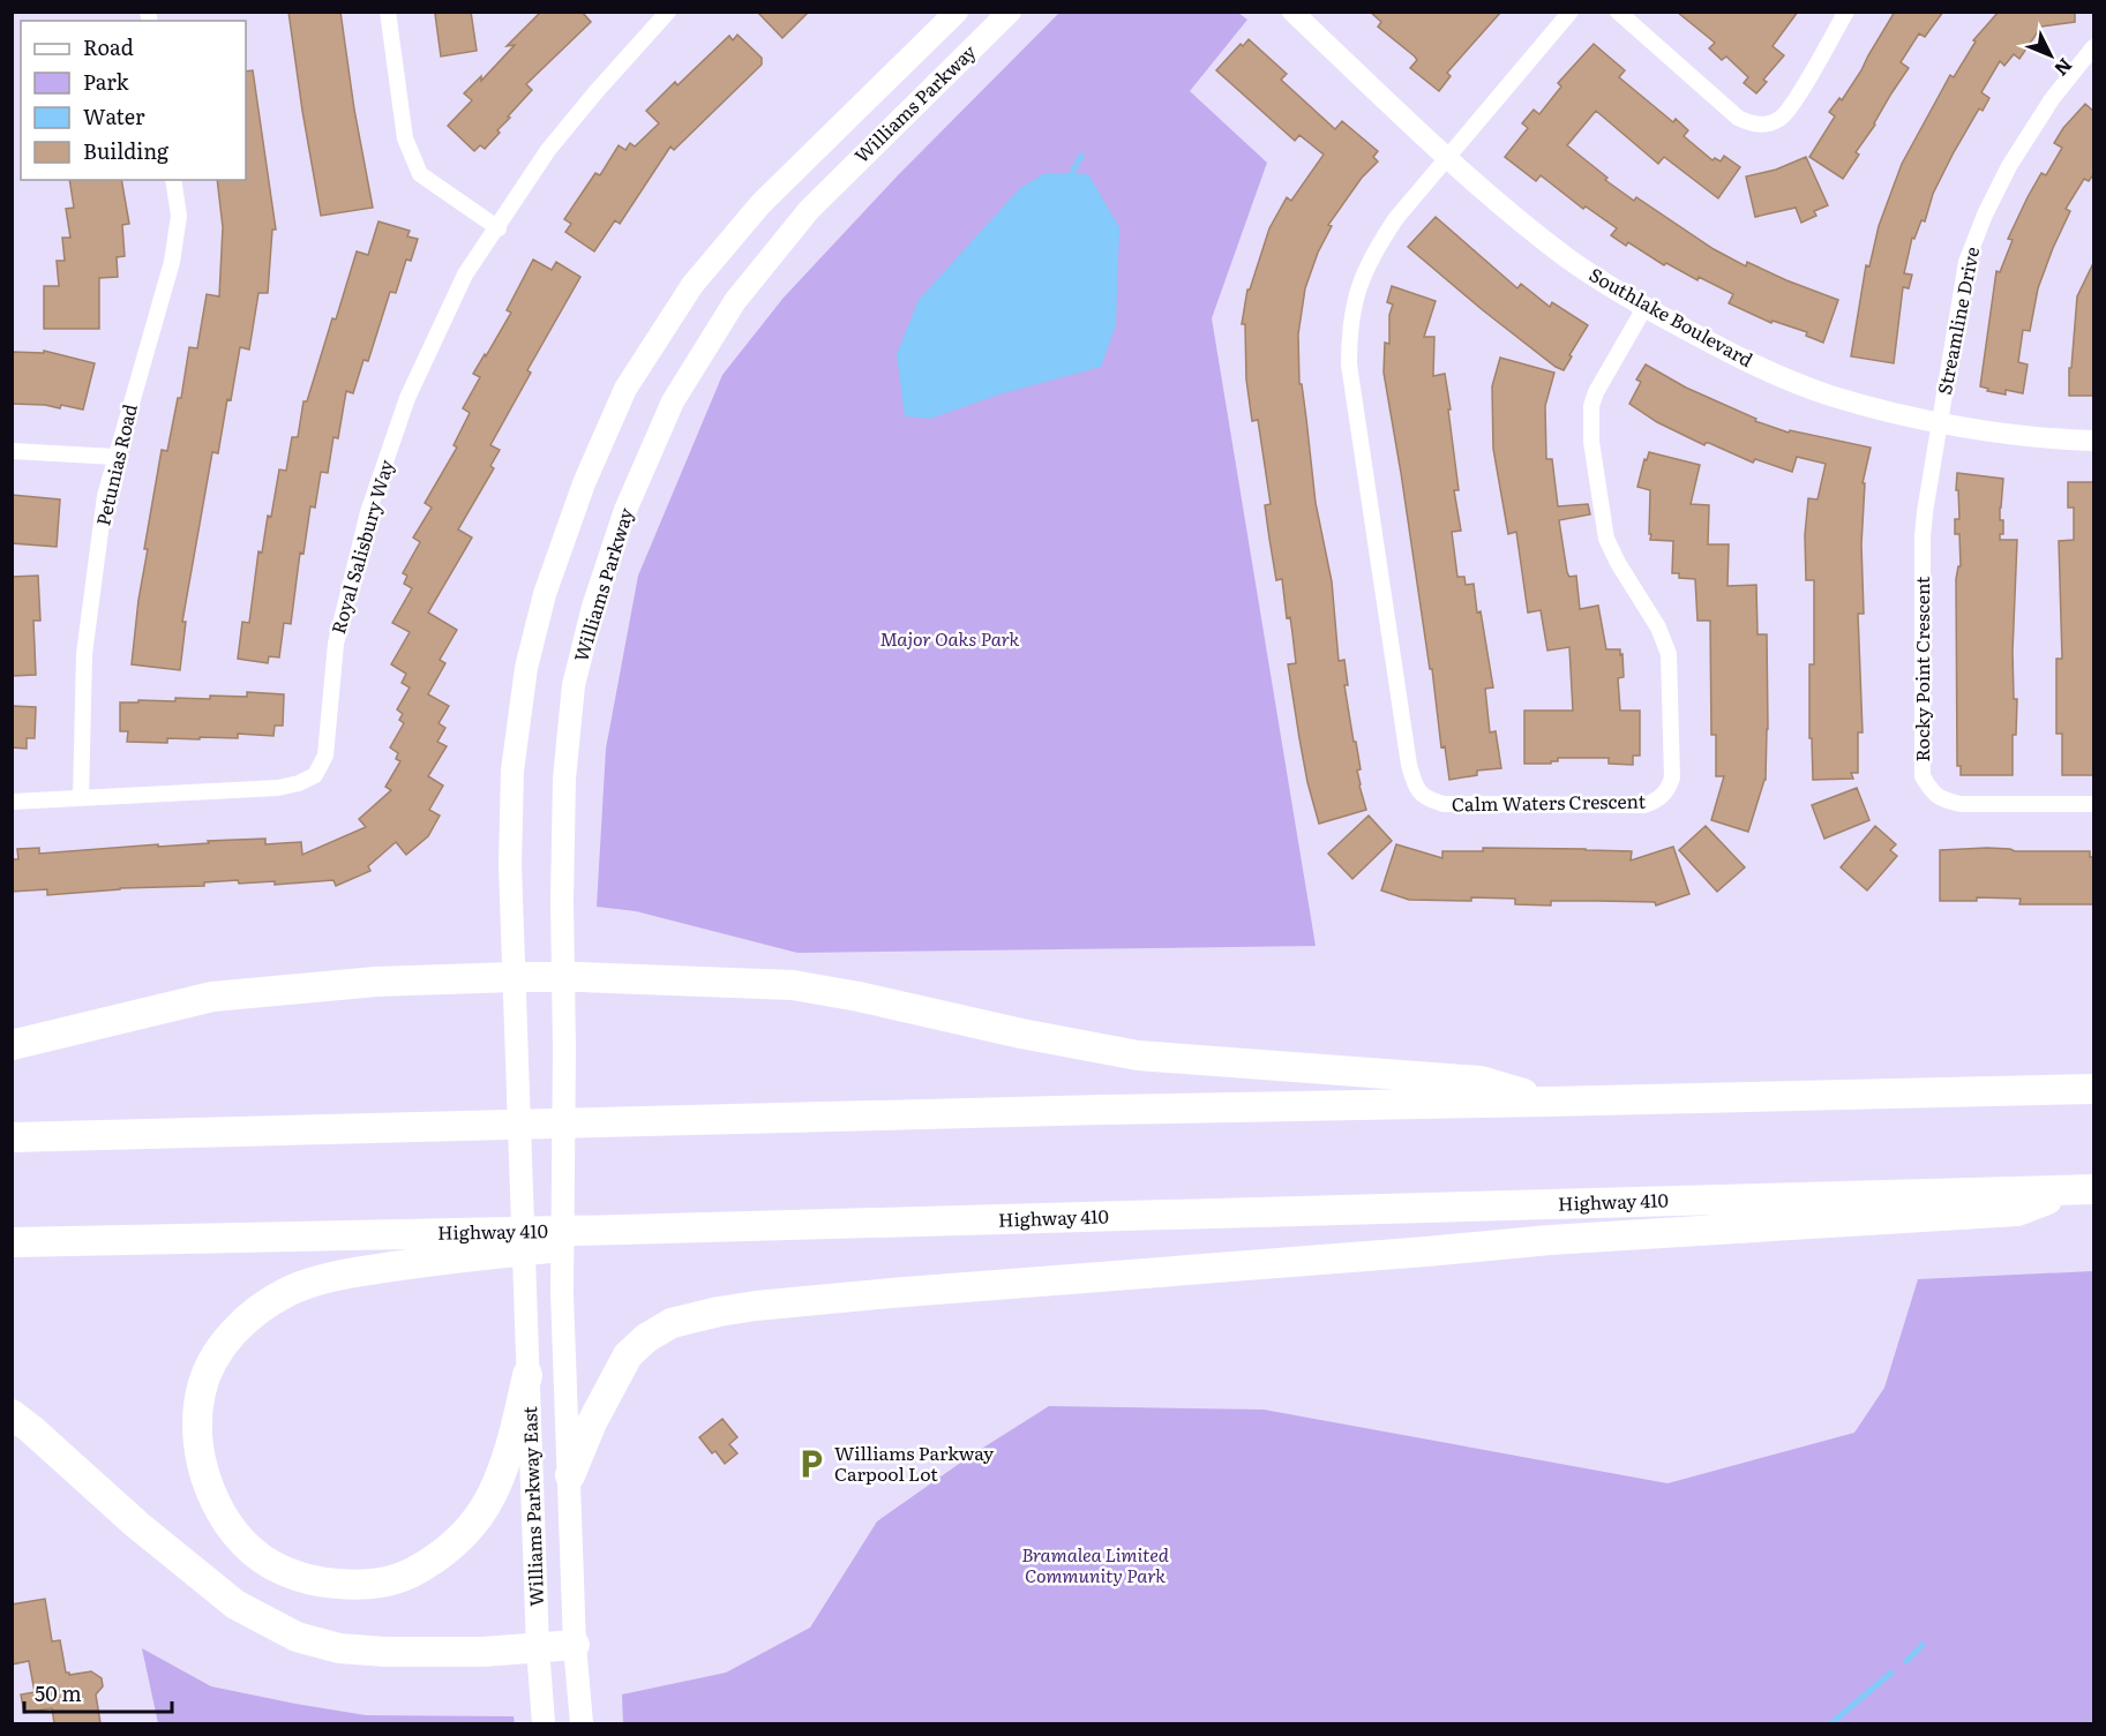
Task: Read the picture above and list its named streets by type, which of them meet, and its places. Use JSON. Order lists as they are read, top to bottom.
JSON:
{
  "streets": {
    "highway": ["Highway 410"],
    "main road": ["Williams Parkway", "Williams Parkway East"],
    "street": [
      "Southlake Boulevard",
      "Streamline Drive",
      "Petunias Road",
      "Royal Salisbury Way",
      "Rocky Point Crescent",
      "Calm Waters Crescent"
    ]
  },
  "crossings": [
    ["Williams Parkway", "Williams Parkway East"],
    ["Southlake Boulevard", "Streamline Drive"],
    ["Southlake Boulevard", "Rocky Point Crescent"],
    ["Southlake Boulevard", "Calm Waters Crescent"],
    ["Streamline Drive", "Rocky Point Crescent"],
    ["Petunias Road", "Royal Salisbury Way"]
  ],
  "parks": ["Major Oaks Park", "Bramalea Limited Community Park"],
  "places": {
    "parking": ["Williams Parkway Carpool Lot"]
  },
  "legend": [
    "Road",
    "Park",
    "Water",
    "Building"
  ],
  "scale_bar": "50 m",
  "north": "bottom right"
}
